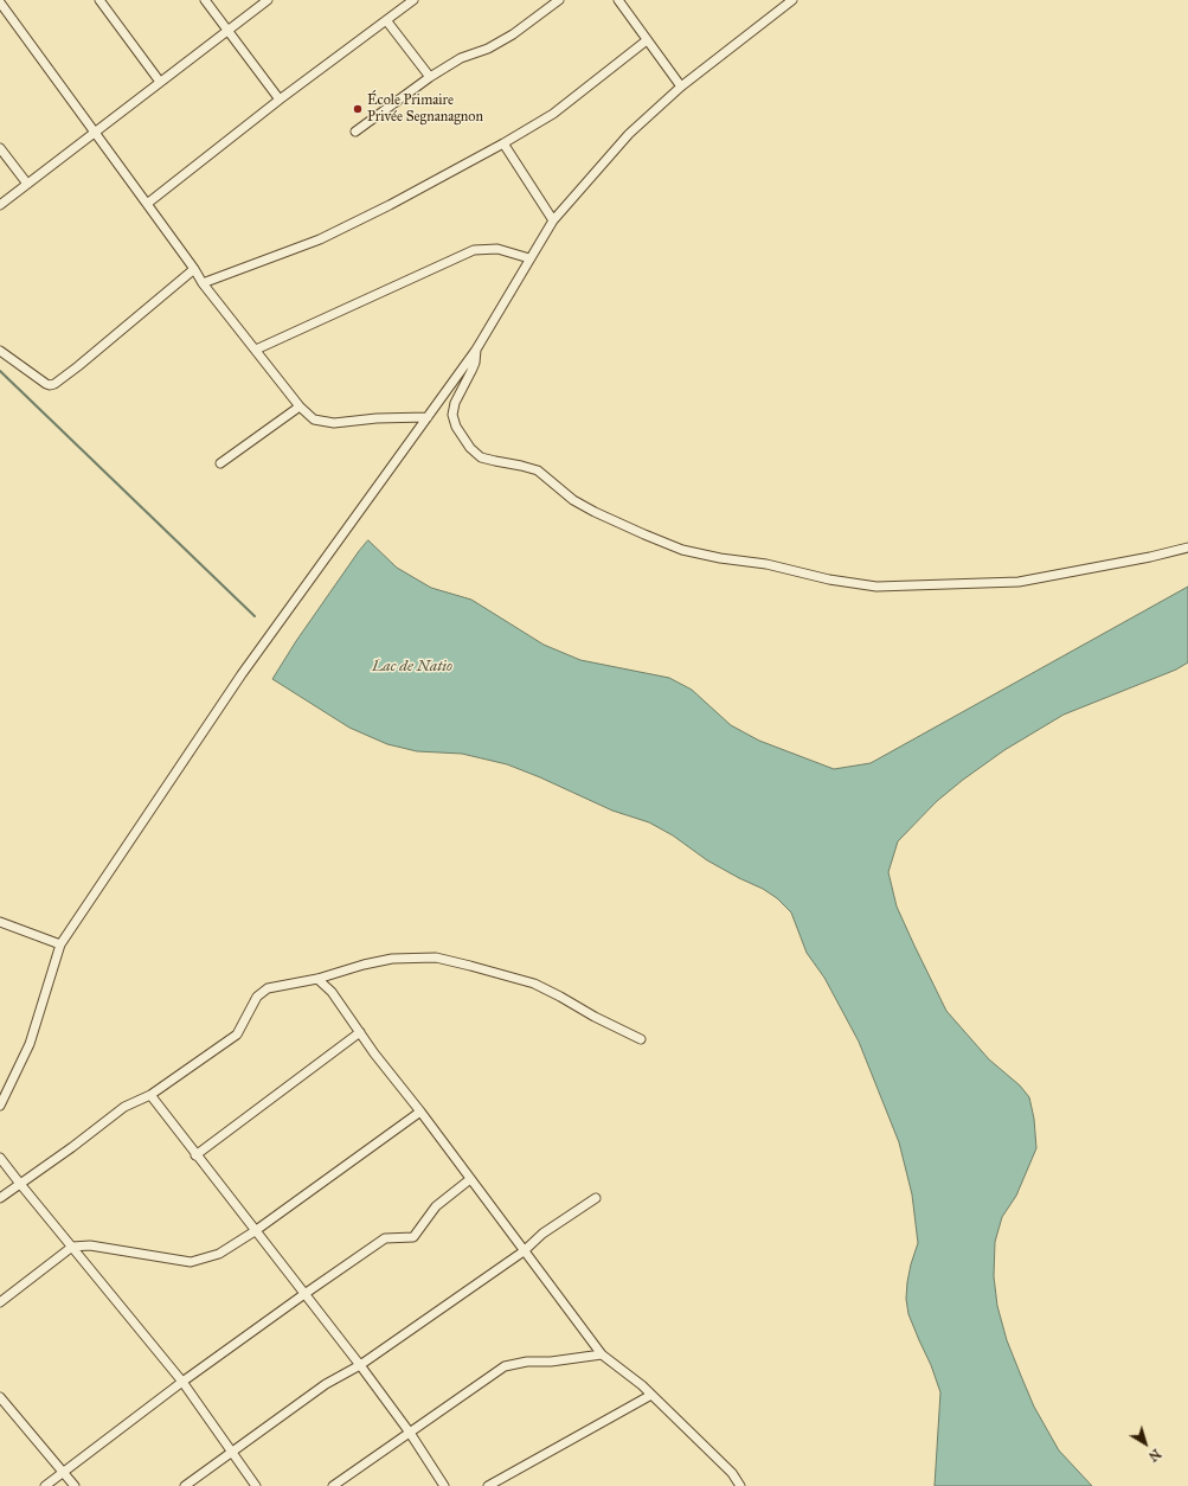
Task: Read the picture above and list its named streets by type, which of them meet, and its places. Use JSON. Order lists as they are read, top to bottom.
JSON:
{
  "water": ["Lac de Natio"],
  "places": ["École Primaire Privée Segnanagnon"],
  "north": "bottom right"
}
